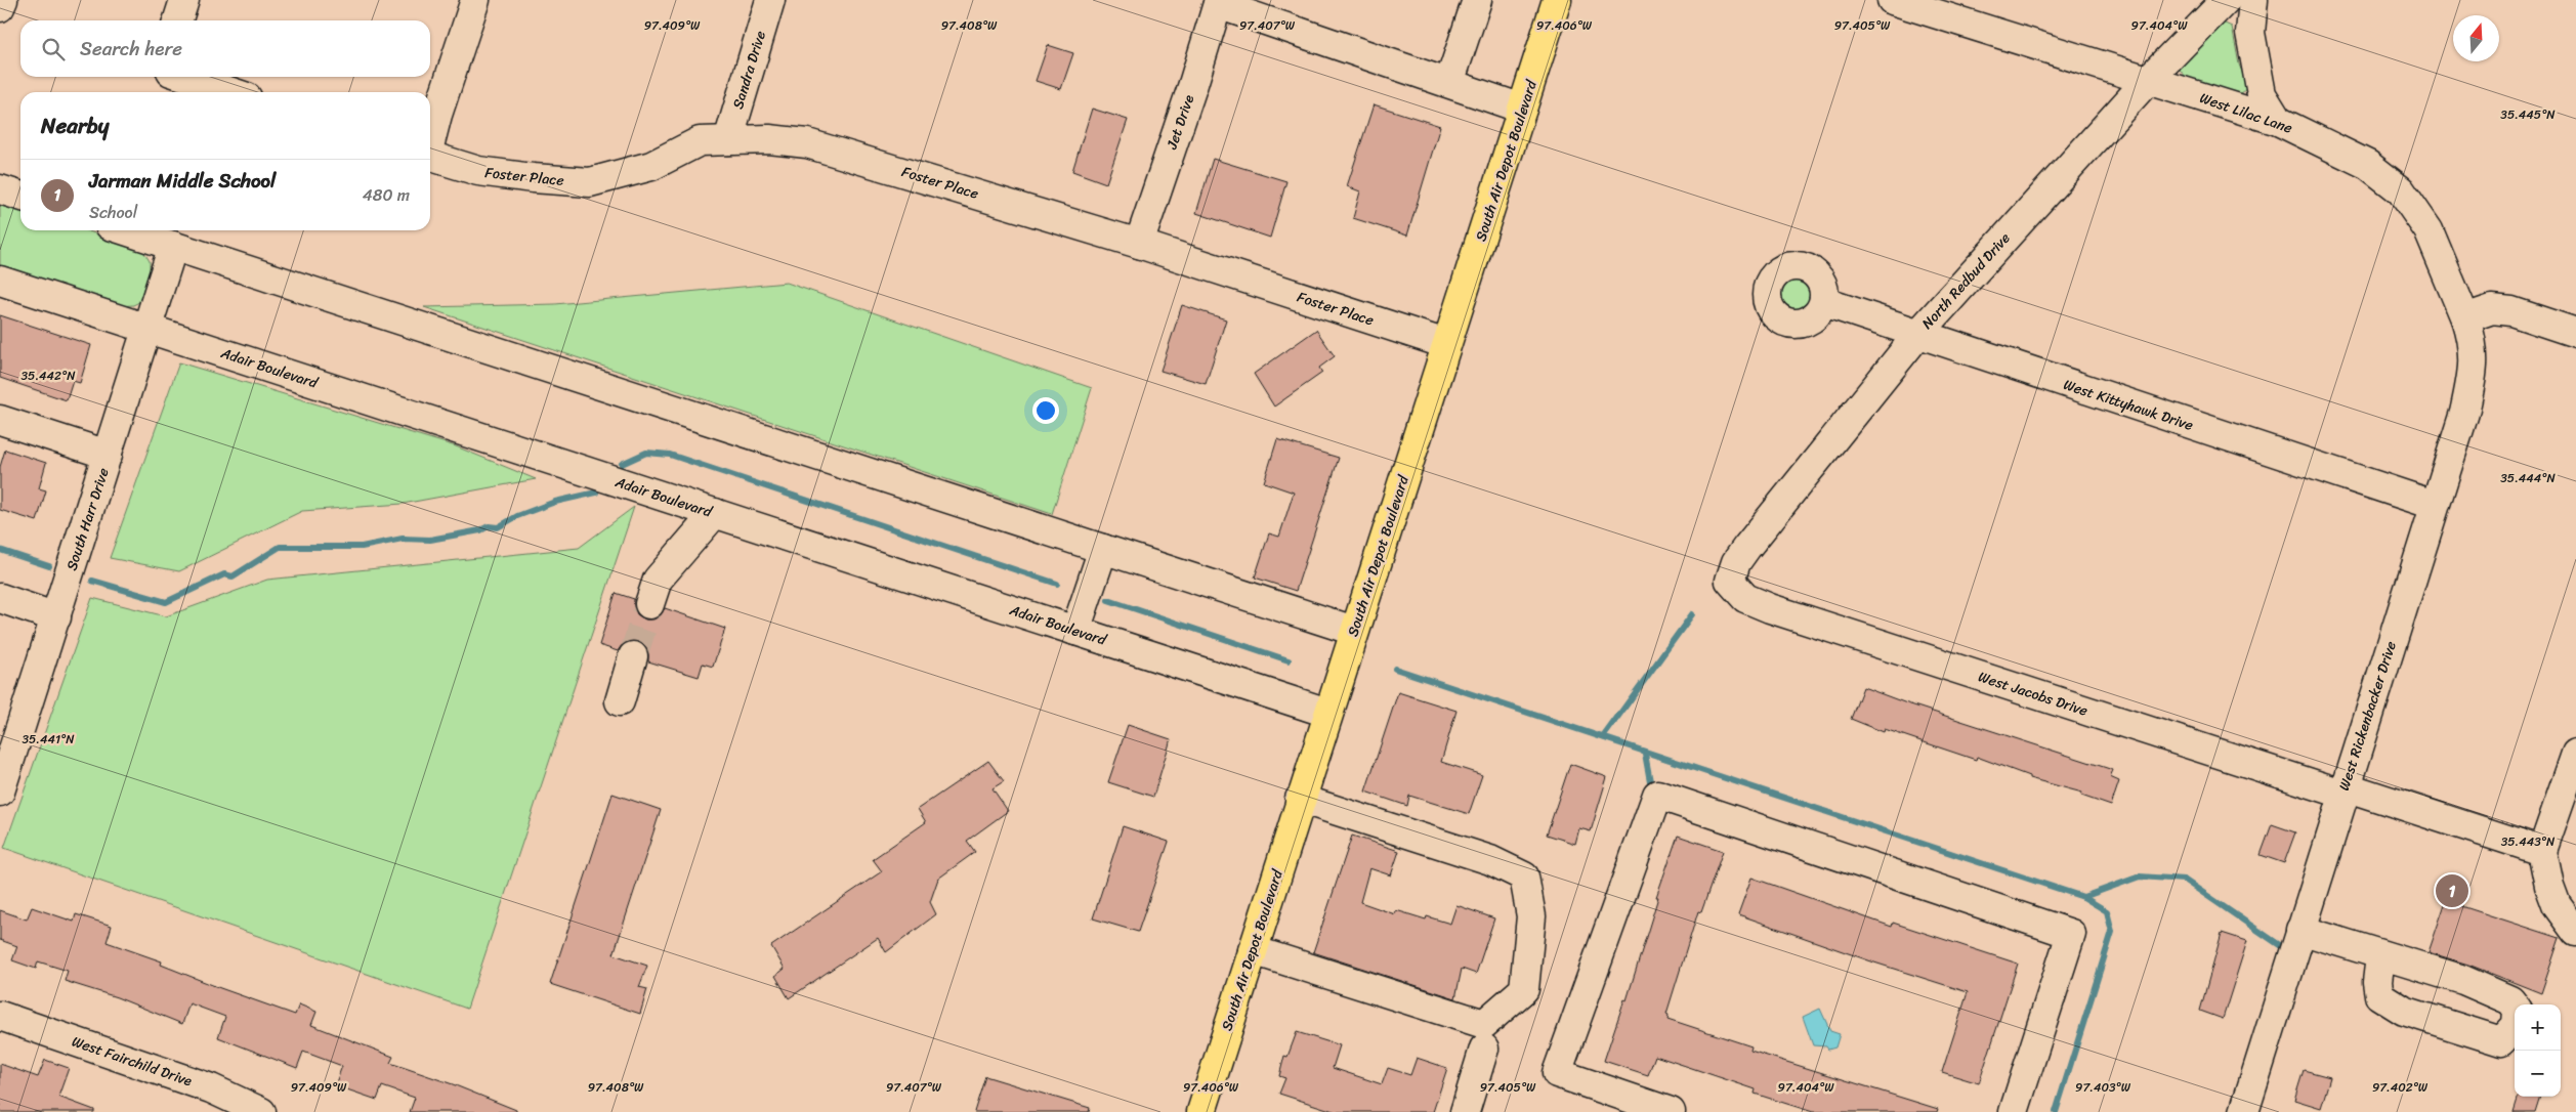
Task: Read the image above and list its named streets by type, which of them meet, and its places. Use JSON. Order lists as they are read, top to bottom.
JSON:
{
  "streets": {
    "main road": ["South Air Depot Boulevard"],
    "street": [
      "Sandra Drive",
      "West Lilac Lane",
      "Jet Drive",
      "Foster Place",
      "North Redbud Drive",
      "Adair Boulevard",
      "West Kittyhawk Drive",
      "South Harr Drive",
      "West Jacobs Drive",
      "West Rickenbacker Drive",
      "West Fairchild Drive"
    ]
  },
  "crossings": [
    ["Sandra Drive", "Foster Place"],
    ["West Lilac Lane", "North Redbud Drive"],
    ["West Lilac Lane", "West Rickenbacker Drive"],
    ["Jet Drive", "Foster Place"],
    ["South Air Depot Boulevard", "Foster Place"],
    ["South Air Depot Boulevard", "Adair Boulevard"],
    ["North Redbud Drive", "West Kittyhawk Drive"],
    ["North Redbud Drive", "West Jacobs Drive"],
    ["Adair Boulevard", "South Harr Drive"],
    ["West Kittyhawk Drive", "West Rickenbacker Drive"],
    ["West Jacobs Drive", "West Rickenbacker Drive"]
  ],
  "north": "top",
  "page": {
    "search": "Search here",
    "heading": "Nearby",
    "list": [
      {
        "mark": "1",
        "name": "Jarman Middle School",
        "note": "School",
        "value": "480 m"
      }
    ],
    "pins": "1",
    "map_buttons": ["+", "−"]
  },
  "coordinates": [
    "97.409°W",
    "97.408°W",
    "97.407°W",
    "97.406°W",
    "97.405°W",
    "97.404°W",
    "35.445°N",
    "35.442°N",
    "35.444°N",
    "35.441°N",
    "35.443°N",
    "97.403°W",
    "97.402°W"
  ]
}
